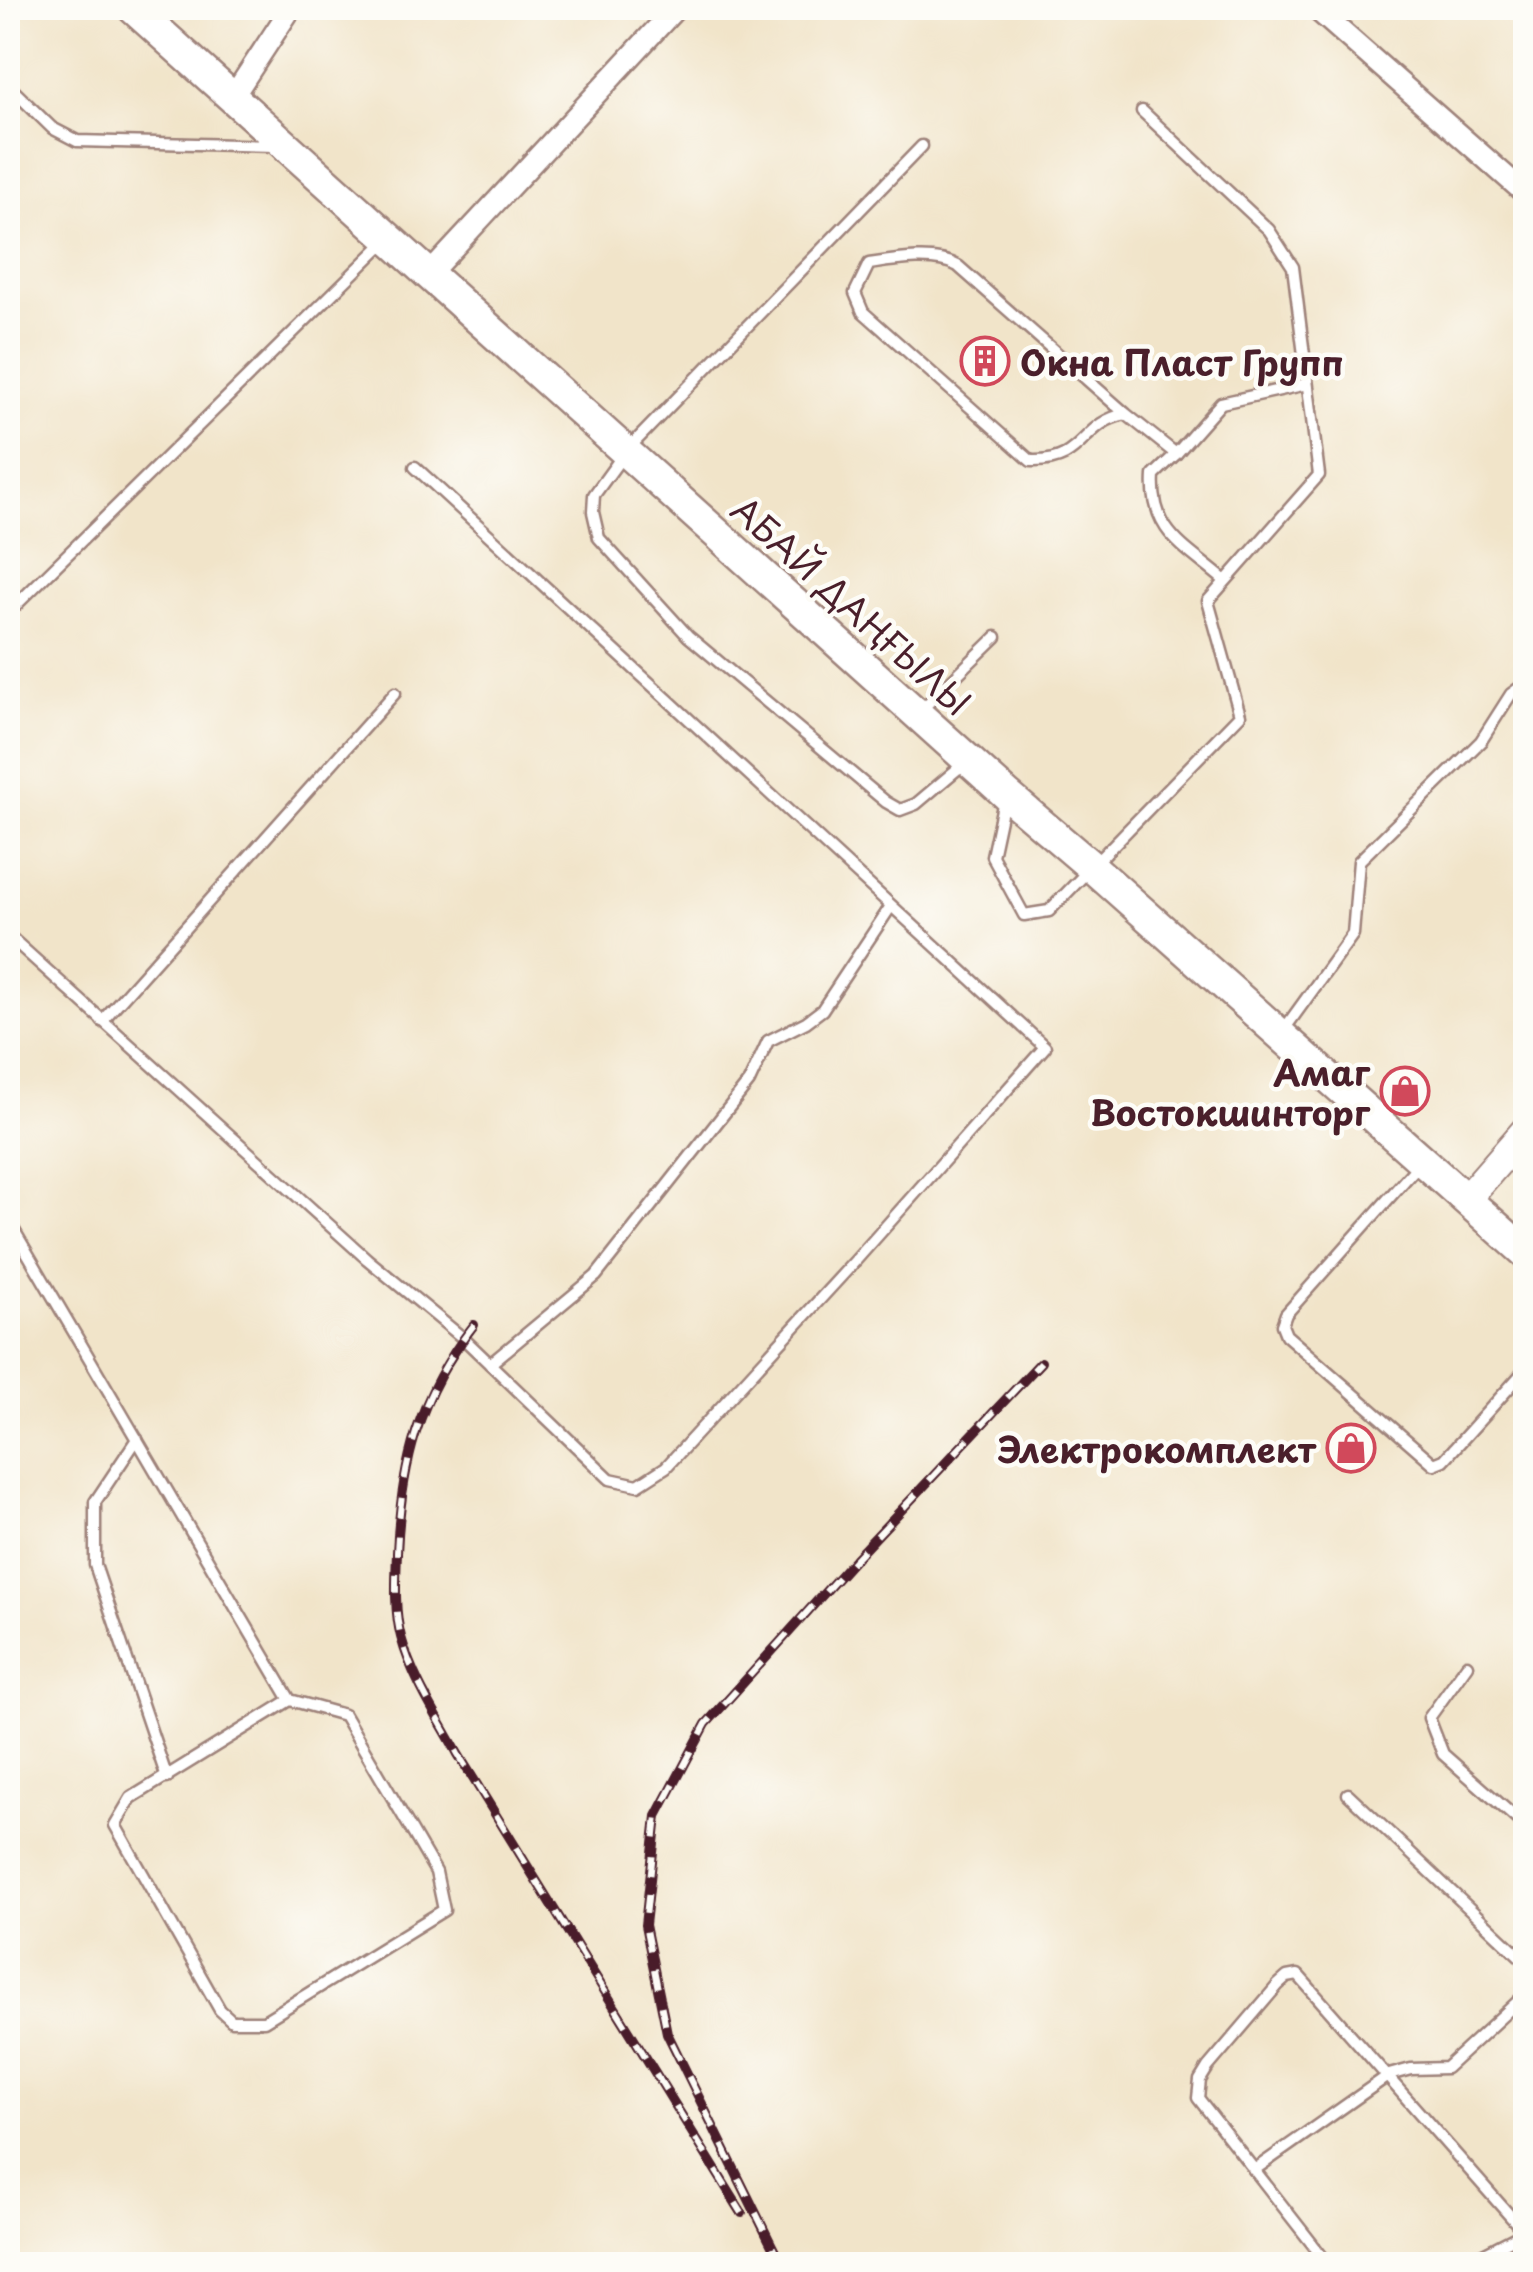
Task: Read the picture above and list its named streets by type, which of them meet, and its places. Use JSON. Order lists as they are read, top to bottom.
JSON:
{
  "streets": {
    "main road": ["АБАЙ ДАҢҒЫЛЫ"]
  },
  "places": {
    "building": ["Окна Пласт Групп"],
    "shop": ["Амаг Востокшинторг", "Электрокомплект"]
  }
}
